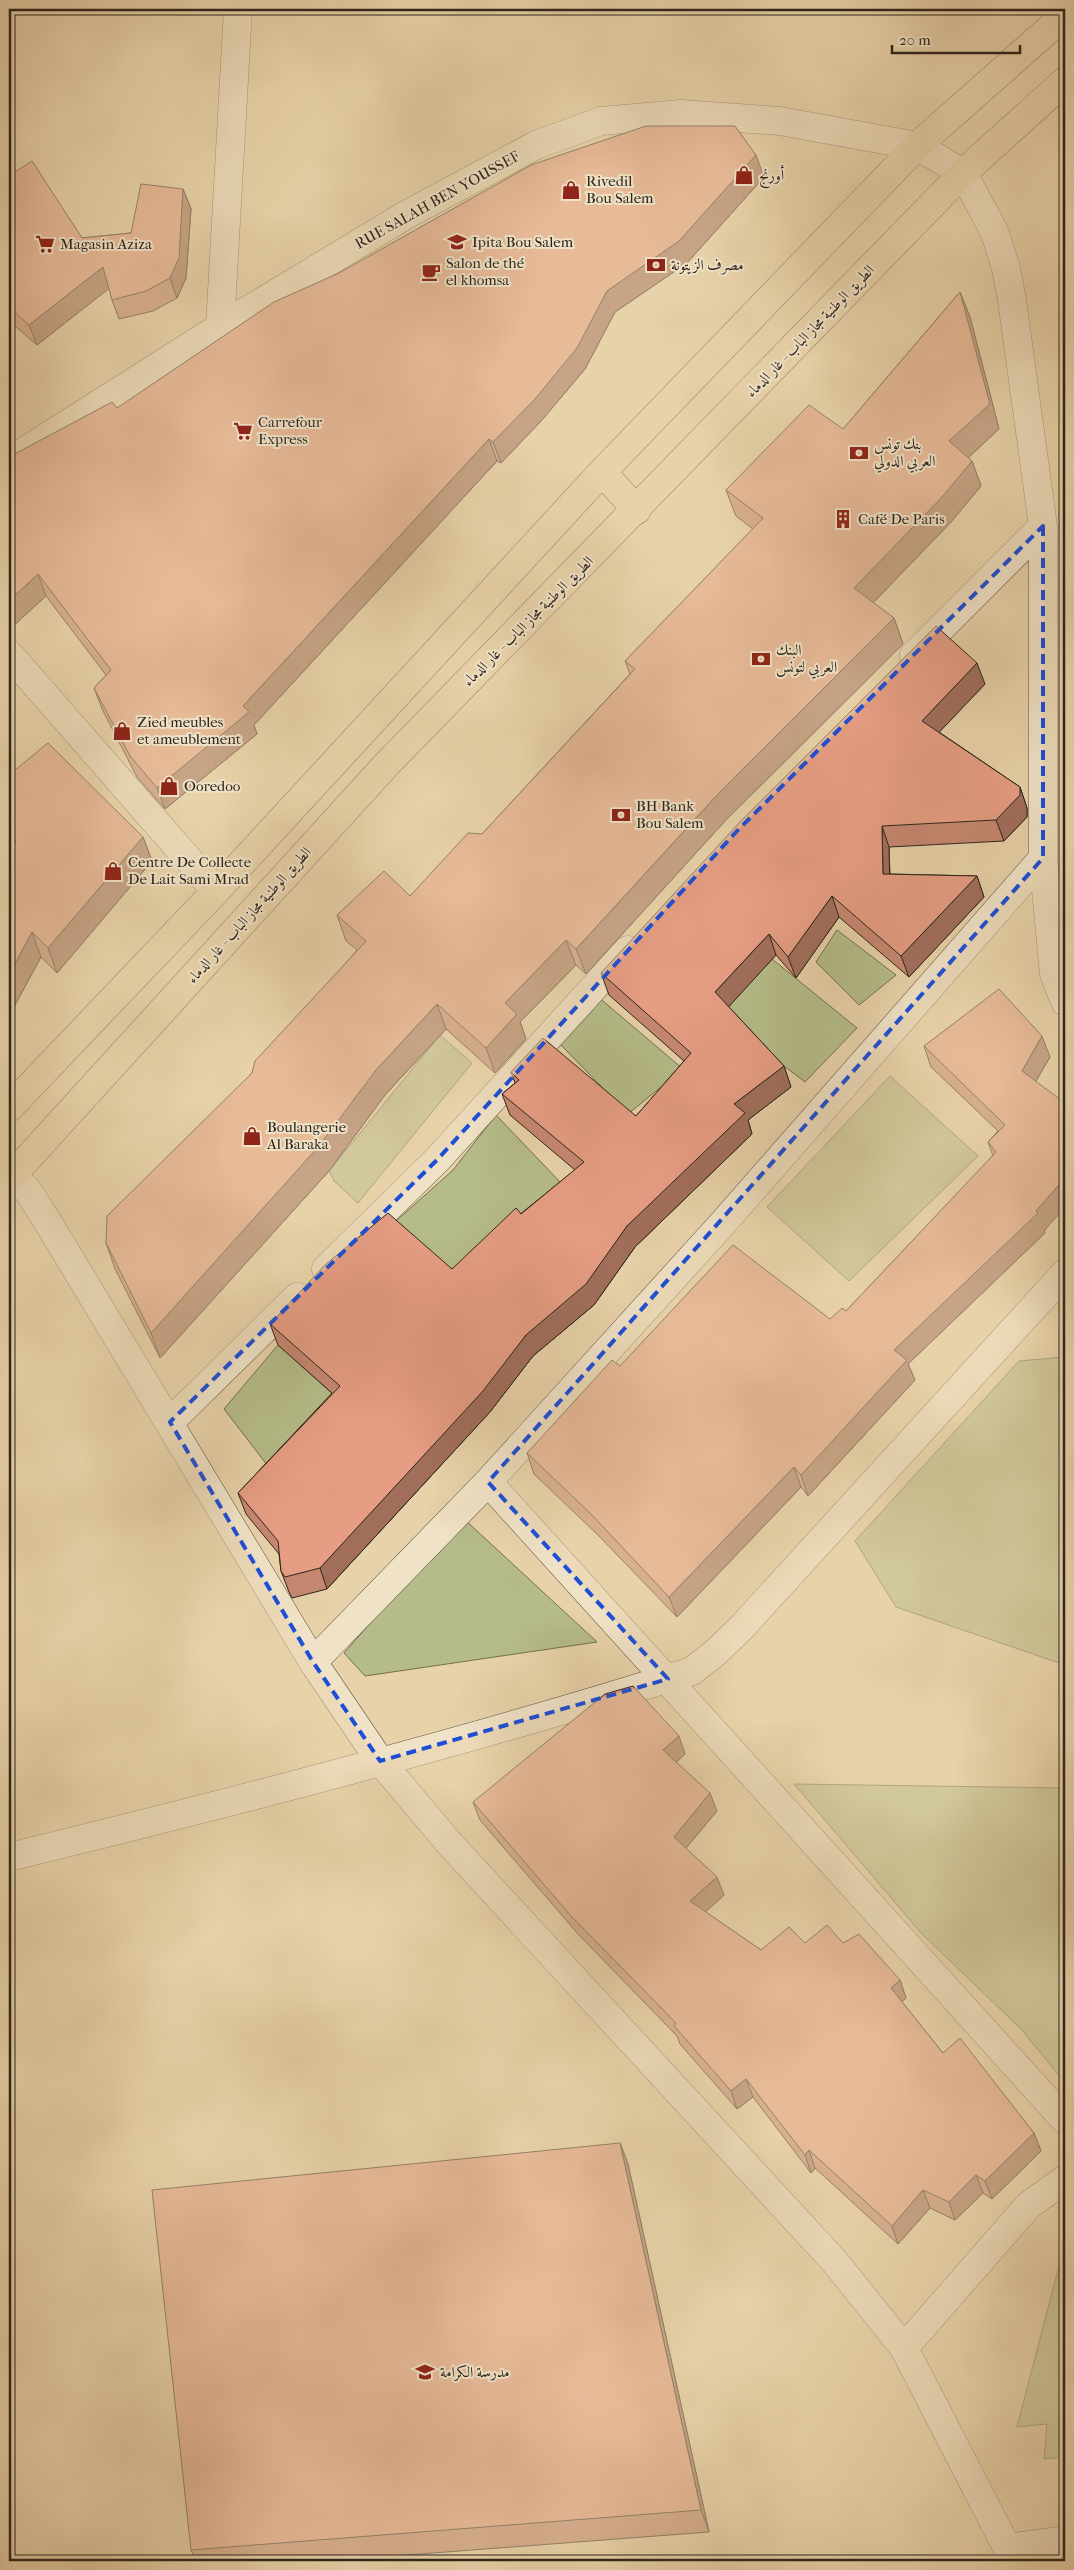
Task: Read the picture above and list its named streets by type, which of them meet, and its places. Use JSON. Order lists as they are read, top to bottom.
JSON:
{
  "streets": {
    "main road": ["الطريق الوطنية مجاز الباب - غار الدماء"],
    "street": ["RUE SALAH BEN YOUSSEF"]
  },
  "places": {
    "shop": [
      "أورنج",
      "Rivedil Bou Salem",
      "Zied meubles et ameublement",
      "Ooredoo",
      "Centre De Collecte De Lait Sami Mrad",
      "Boulangerie Al Baraka"
    ],
    "school or university": ["Ipita Bou Salem", "مدرسة الكرامة"],
    "supermarket": ["Magasin Aziza", "Carrefour Express"],
    "bank": [
      "مصرف الزيتونة",
      "بنك تونس العربي الدولي",
      "البنك العربي لتونس",
      "BH Bank Bou Salem"
    ],
    "cafe": ["Salon de thé el khomsa"],
    "building": ["Café De Paris"]
  },
  "scale_bar": "20 m"
}
